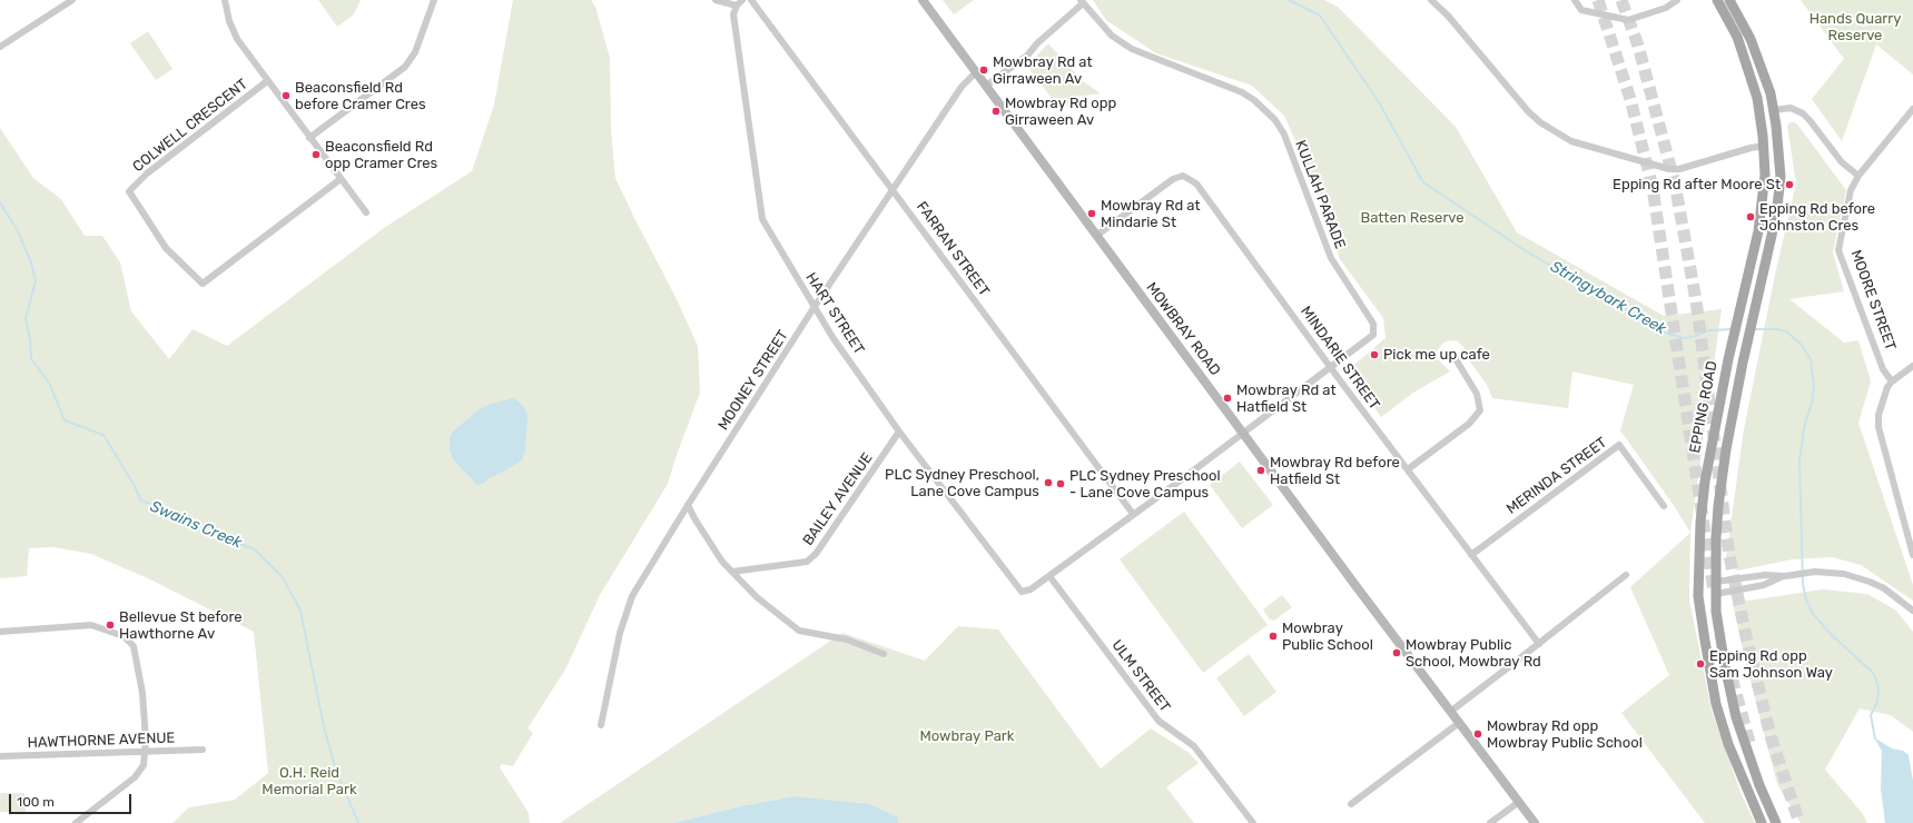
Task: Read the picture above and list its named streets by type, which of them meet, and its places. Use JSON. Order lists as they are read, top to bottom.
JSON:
{
  "streets": {
    "main road": ["MOWBRAY ROAD", "EPPING ROAD"],
    "street": [
      "COLWELL CRESCENT",
      "KULLAH PARADE",
      "FARRAN STREET",
      "MOORE STREET",
      "HART STREET",
      "MINDARIE STREET",
      "MOONEY STREET",
      "MERINDA STREET",
      "BAILEY AVENUE",
      "ULM STREET",
      "HAWTHORNE AVENUE"
    ]
  },
  "crossings": [
    ["KULLAH PARADE", "FARRAN STREET"],
    ["KULLAH PARADE", "HART STREET"],
    ["KULLAH PARADE", "MOWBRAY ROAD"],
    ["KULLAH PARADE", "MINDARIE STREET"],
    ["KULLAH PARADE", "ULM STREET"],
    ["FARRAN STREET", "MOONEY STREET"],
    ["HART STREET", "MOONEY STREET"],
    ["HART STREET", "BAILEY AVENUE"],
    ["MOWBRAY ROAD", "MINDARIE STREET"],
    ["MOWBRAY ROAD", "MOONEY STREET"],
    ["MINDARIE STREET", "MERINDA STREET"]
  ],
  "water": ["Stringybark Creek", "Swains Creek"],
  "parks": [
    "Hands Quarry Reserve",
    "Batten Reserve",
    "Mowbray Park",
    "O.H. Reid Memorial Park"
  ],
  "places": [
    "Mowbray Rd at Girraween Av",
    "Beaconsfield Rd before Cramer Cres",
    "Mowbray Rd opp Girraween Av",
    "Beaconsfield Rd opp Cramer Cres",
    "Epping Rd after Moore St",
    "Mowbray Rd at Mindarie St",
    "Epping Rd before Johnston Cres",
    "Pick me up cafe",
    "Mowbray Rd at Hatfield St",
    "Mowbray Rd before Hatfield St",
    "PLC Sydney Preschool, Lane Cove Campus",
    "PLC Sydney Preschool - Lane Cove Campus",
    "Bellevue St before Hawthorne Av",
    "Mowbray Public School",
    "Mowbray Public School, Mowbray Rd",
    "Epping Rd opp Sam Johnson Way",
    "Mowbray Rd opp Mowbray Public School"
  ],
  "scale_bar": "100 m"
}
